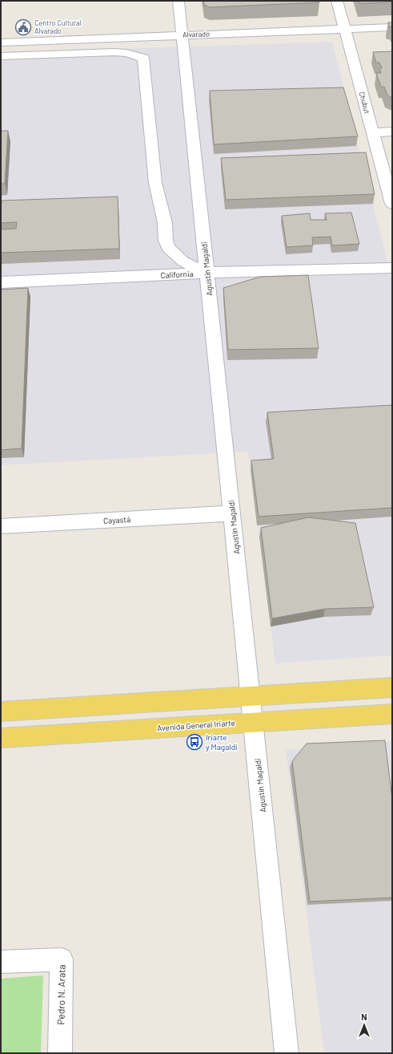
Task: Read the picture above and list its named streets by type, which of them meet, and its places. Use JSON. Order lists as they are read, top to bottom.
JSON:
{
  "streets": {
    "main road": ["Avenida General Iriarte"],
    "street": [
      "Alvarado",
      "Chubut",
      "Agustín Magaldi",
      "California",
      "Cayastá",
      "Pedro N. Arata"
    ]
  },
  "crossings": [
    ["Alvarado", "Chubut"],
    ["Alvarado", "Agustín Magaldi"],
    ["Agustín Magaldi", "California"],
    ["Agustín Magaldi", "Cayastá"],
    ["Agustín Magaldi", "Avenida General Iriarte"]
  ],
  "places": {
    "public building": ["Centro Cultural Alvarado"],
    "bus stop": ["Iriarte y Magaldi"]
  },
  "north": "top"
}
